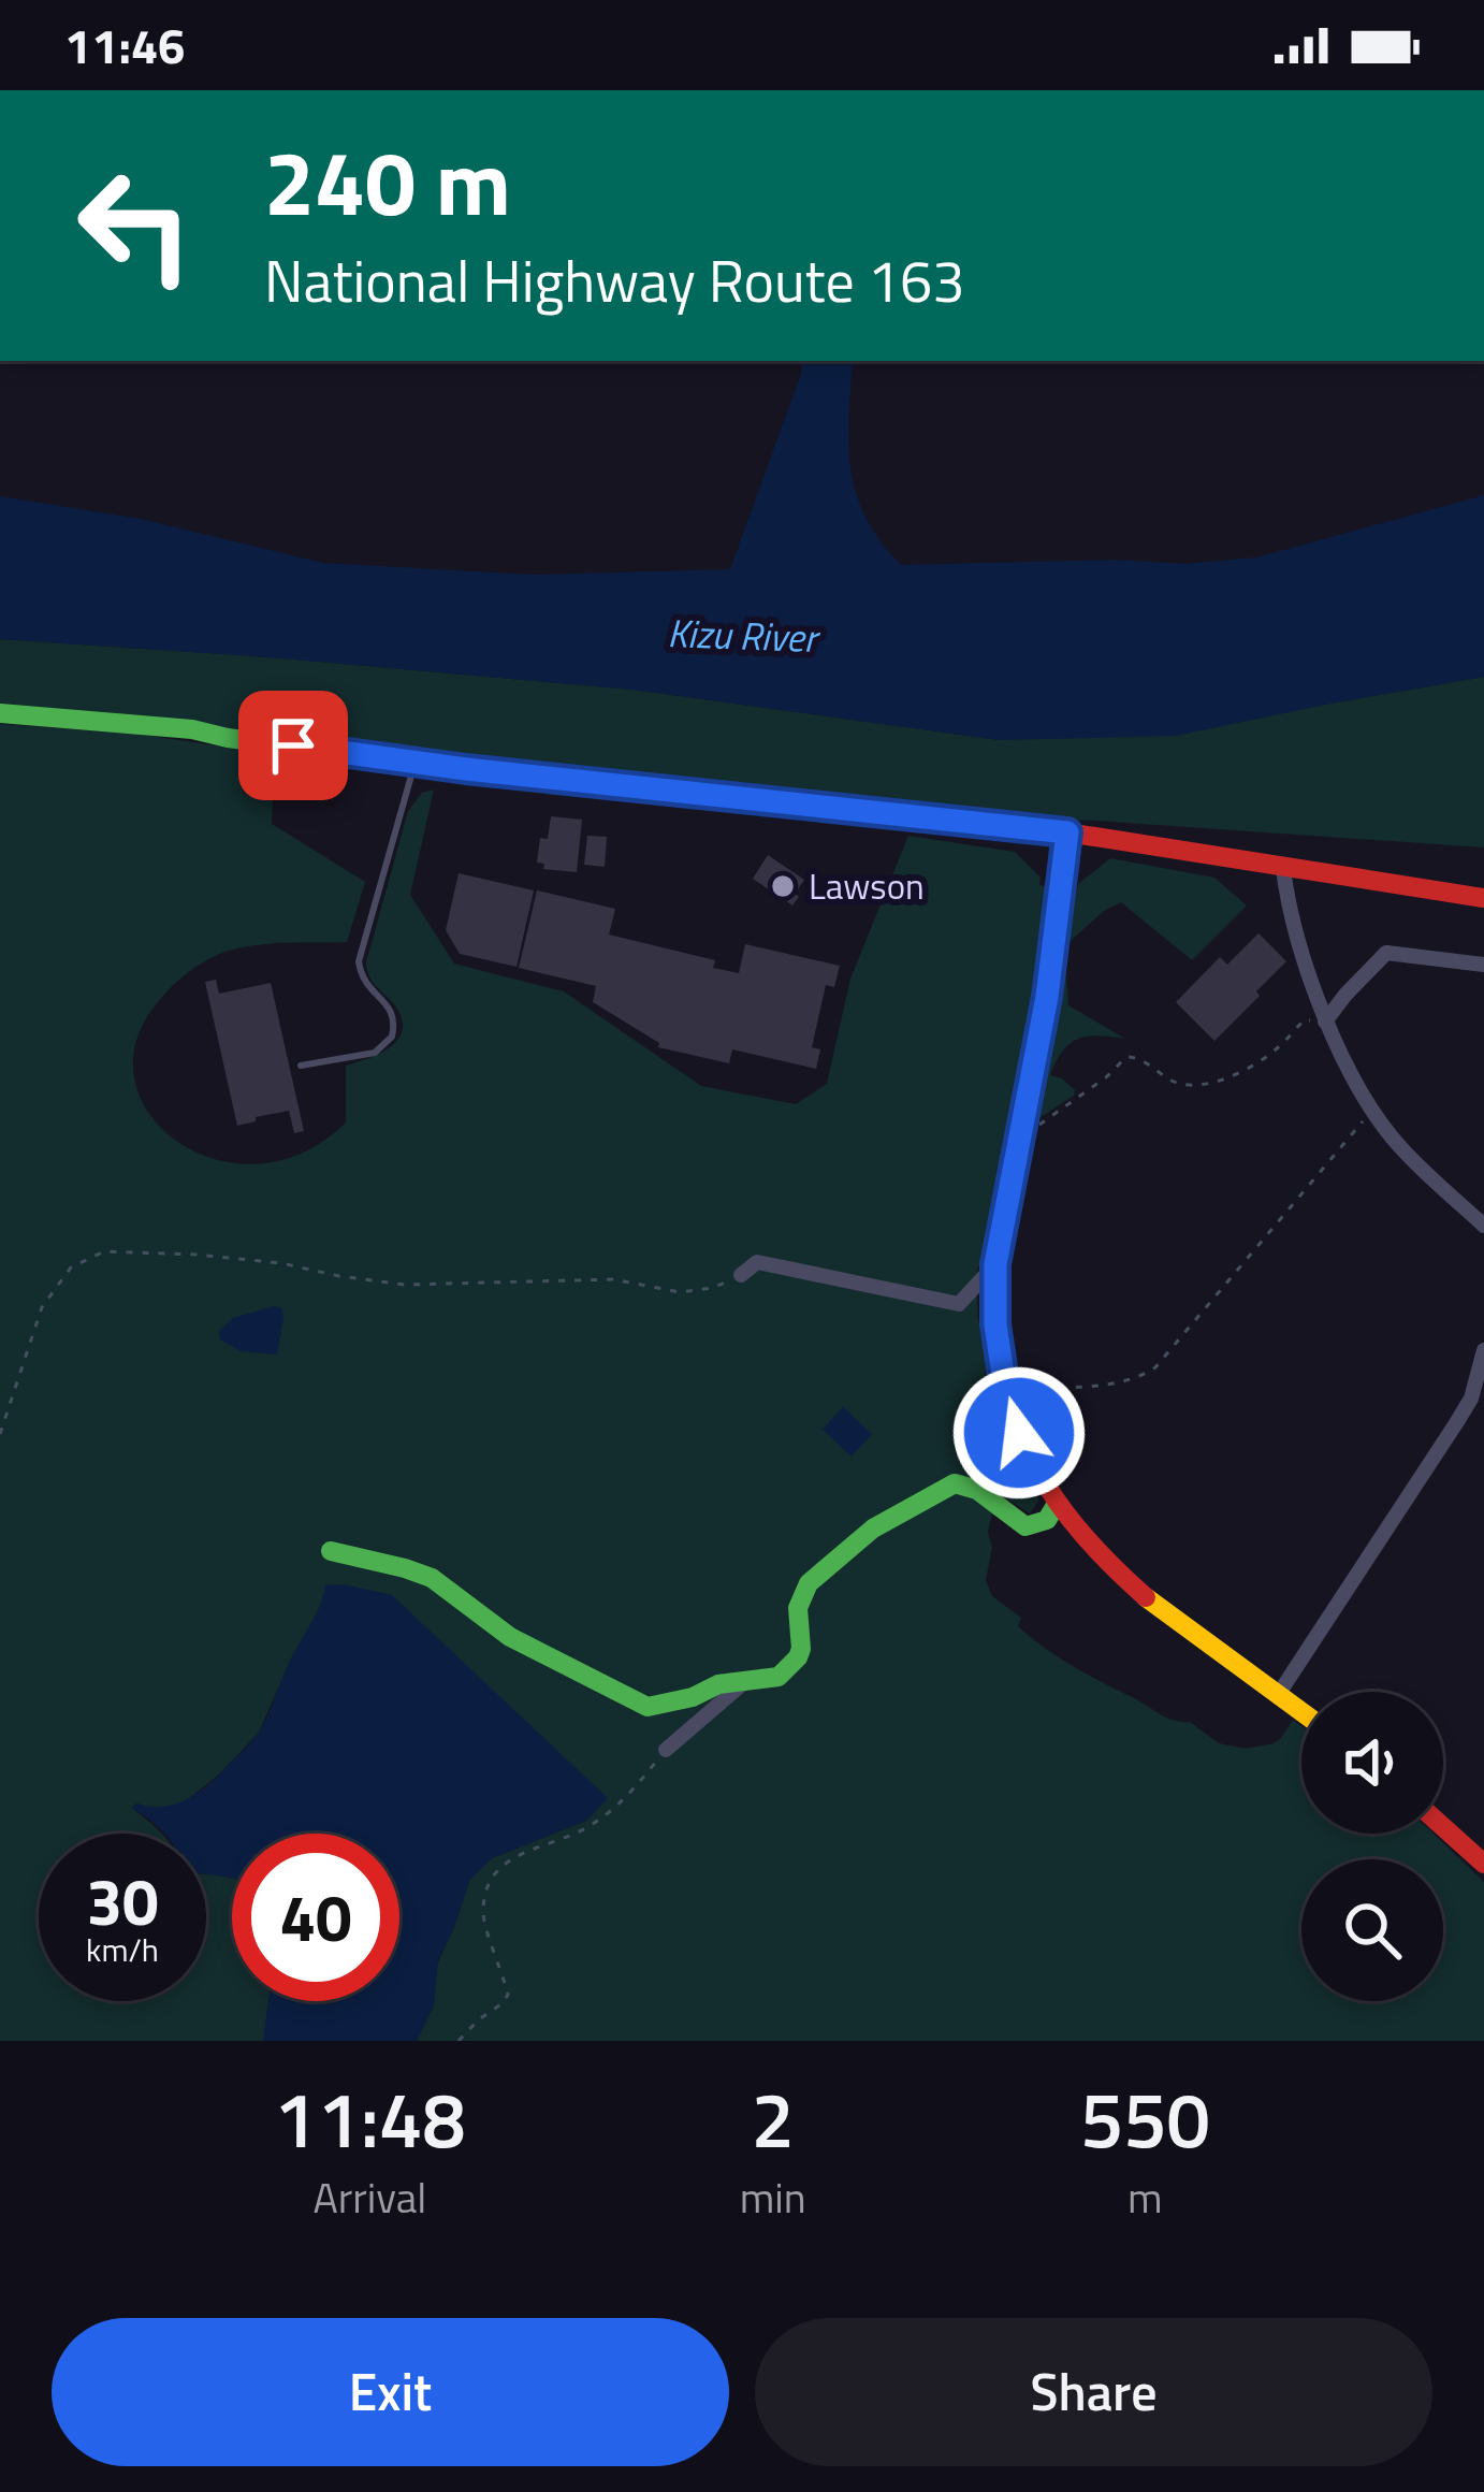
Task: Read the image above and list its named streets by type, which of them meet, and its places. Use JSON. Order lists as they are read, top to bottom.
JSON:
{
  "water": ["Kizu River"],
  "places": ["Lawson"],
  "page": {
    "status": "11:46",
    "turn": ["240 m", "National Highway Route 163"],
    "speed": "30 km/h",
    "limit": "40",
    "eta": [
      "11:48",
      "Arrival",
      "2",
      "min",
      "550",
      "m"
    ],
    "buttons": ["Exit", "Share"]
  }
}
